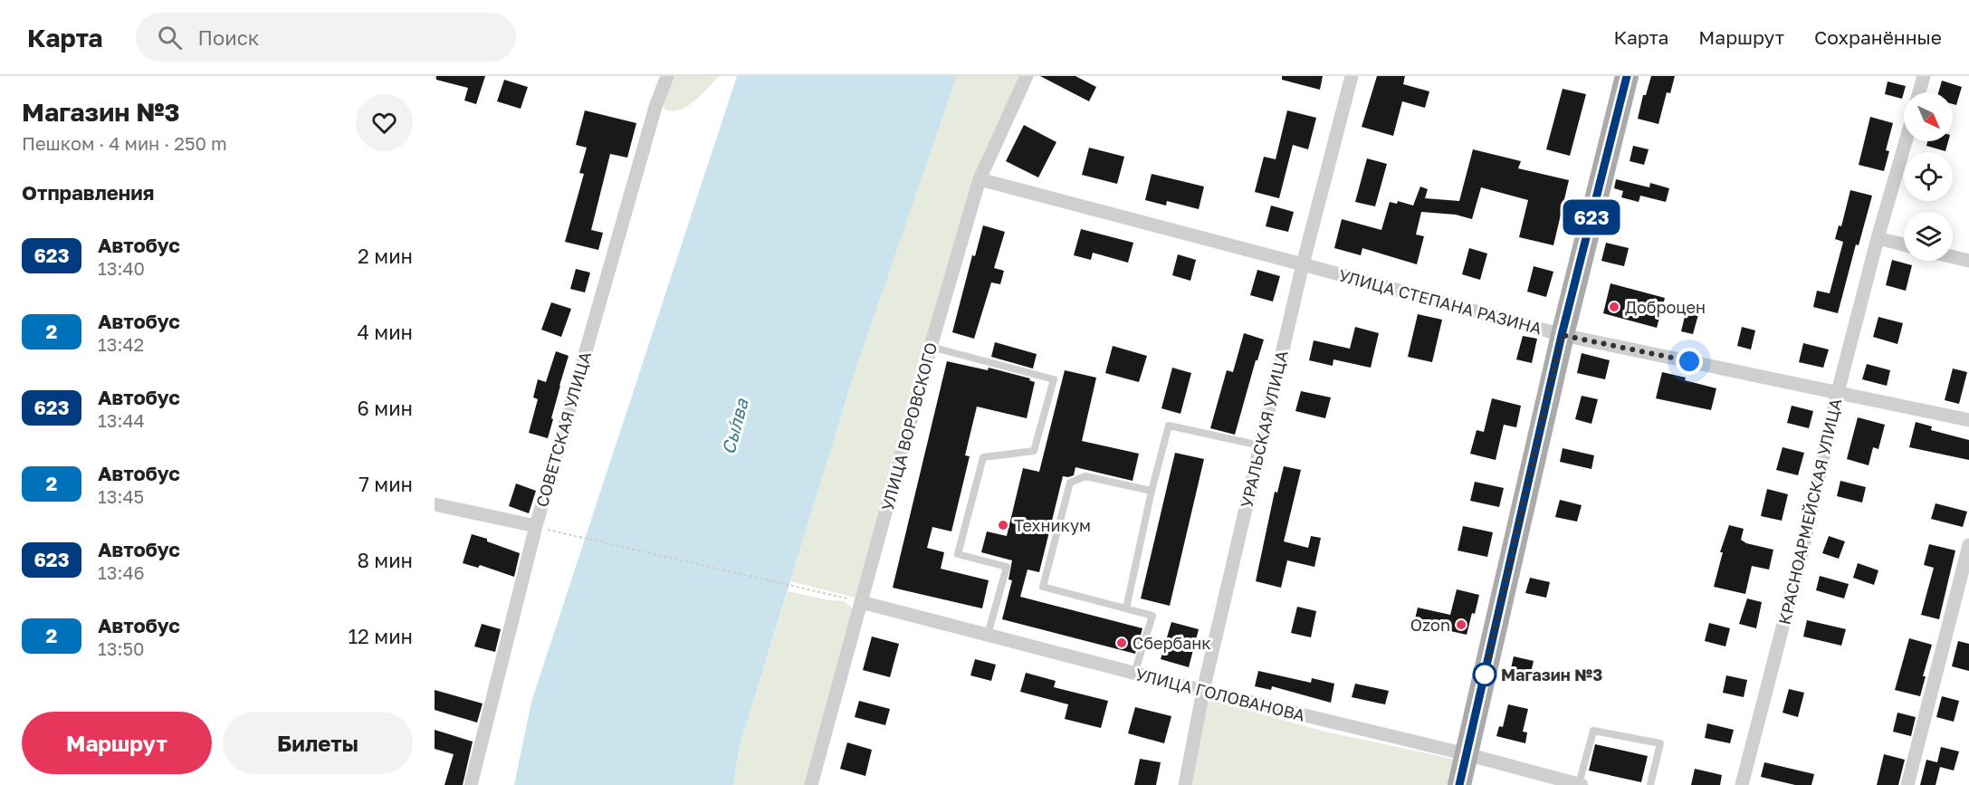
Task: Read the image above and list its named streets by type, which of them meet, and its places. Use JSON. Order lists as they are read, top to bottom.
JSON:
{
  "streets": {
    "street": [
      "УЛИЦА СТЕПАНА РАЗИНА",
      "УЛИЦА ВОРОВСКОГО",
      "СОВЕТСКАЯ УЛИЦА",
      "УРАЛЬСКАЯ УЛИЦА",
      "КРАСНОАРМЕЙСКАЯ УЛИЦА",
      "УЛИЦА ГОЛОВАНОВА"
    ]
  },
  "crossings": [
    ["УЛИЦА СТЕПАНА РАЗИНА", "УЛИЦА ВОРОВСКОГО"],
    ["УЛИЦА СТЕПАНА РАЗИНА", "УРАЛЬСКАЯ УЛИЦА"],
    ["УЛИЦА СТЕПАНА РАЗИНА", "КРАСНОАРМЕЙСКАЯ УЛИЦА"],
    ["УЛИЦА ВОРОВСКОГО", "УЛИЦА ГОЛОВАНОВА"],
    ["УРАЛЬСКАЯ УЛИЦА", "УЛИЦА ГОЛОВАНОВА"]
  ],
  "water": ["Сы́лва"],
  "places": [
    "Доброцен",
    "Техникум",
    "Ozon",
    "Сбербанк",
    "Магазин №3"
  ],
  "lines": ["bus line 623"],
  "north": "bottom right",
  "page": {
    "header": "Карта",
    "search": "Поиск",
    "nav": ["Карта", "Маршрут", "Сохранённые"],
    "heading": [
      ["Магазин №3", "Пешком · 4 мин · 250 m"],
      "Отправления"
    ],
    "on_map": "623",
    "list": [
      {
        "mark": "623",
        "name": "Автобус",
        "note": "13:40",
        "value": "2 мин"
      },
      {
        "mark": "2",
        "name": "Автобус",
        "note": "13:42",
        "value": "4 мин"
      },
      {
        "mark": "623",
        "name": "Автобус",
        "note": "13:44",
        "value": "6 мин"
      },
      {
        "mark": "2",
        "name": "Автобус",
        "note": "13:45",
        "value": "7 мин"
      },
      {
        "mark": "623",
        "name": "Автобус",
        "note": "13:46",
        "value": "8 мин"
      },
      {
        "mark": "2",
        "name": "Автобус",
        "note": "13:50",
        "value": "12 мин"
      }
    ],
    "buttons": ["Маршрут", "Билеты"]
  }
}
